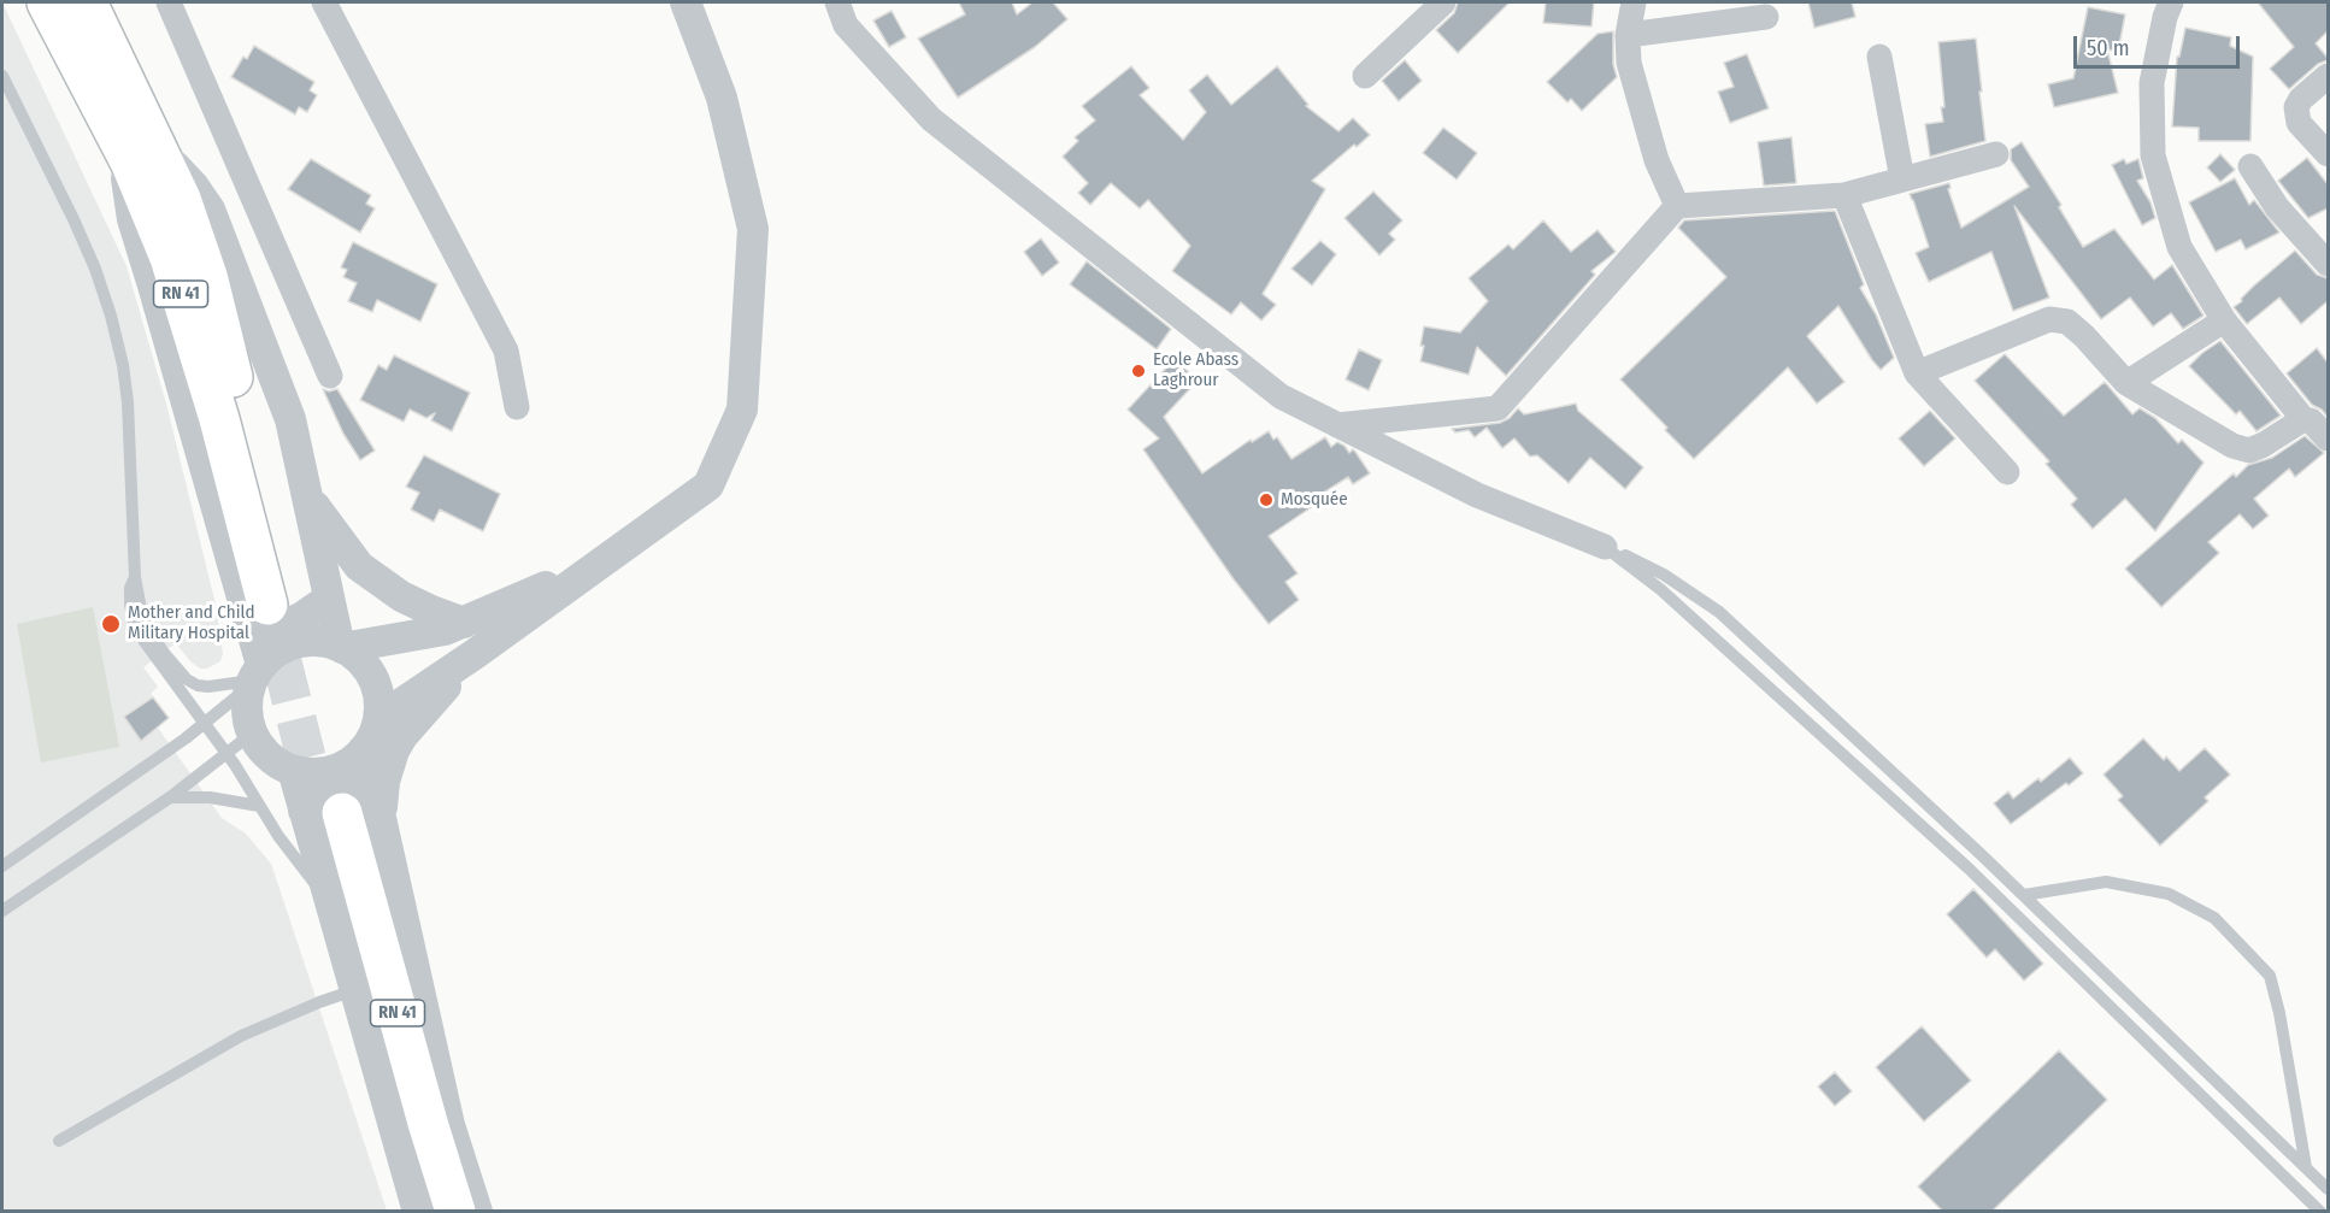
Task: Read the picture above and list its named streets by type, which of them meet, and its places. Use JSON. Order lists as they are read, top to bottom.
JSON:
{
  "streets": {
    "highway": ["RN 41"]
  },
  "places": ["Ecole Abass Laghrour", "Mosquée", "Mother and Child Military Hospital"],
  "scale_bar": "50 m"
}
